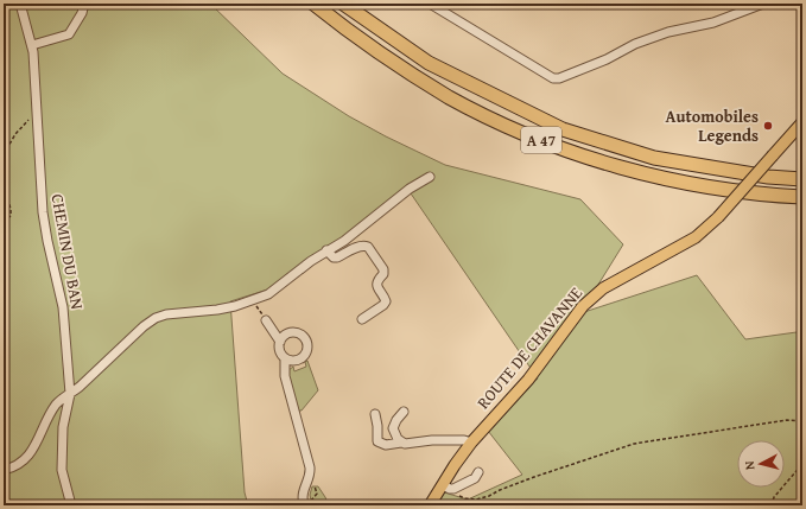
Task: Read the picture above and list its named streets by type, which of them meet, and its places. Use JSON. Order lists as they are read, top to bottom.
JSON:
{
  "streets": {
    "highway": ["A 47"],
    "main road": ["ROUTE DE CHAVANNE"],
    "street": ["CHEMIN DU BAN"]
  },
  "places": ["Automobiles Legends"],
  "north": "left"
}
